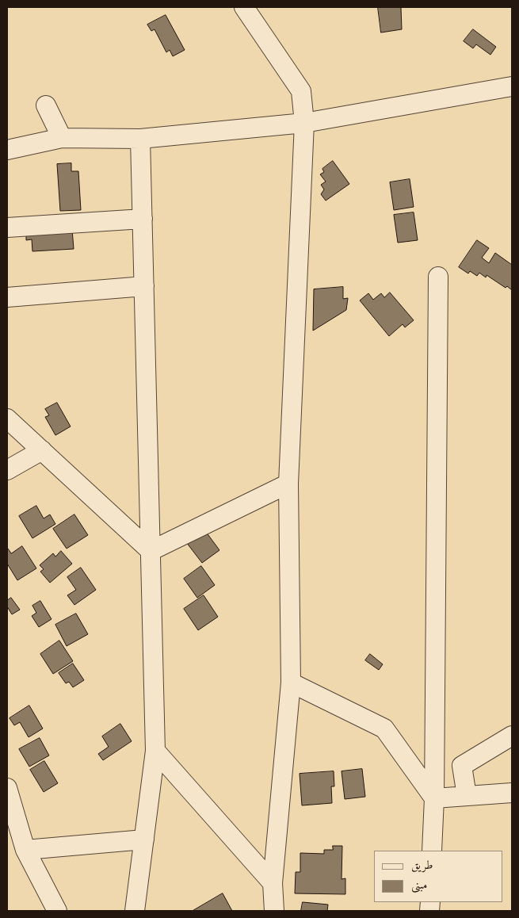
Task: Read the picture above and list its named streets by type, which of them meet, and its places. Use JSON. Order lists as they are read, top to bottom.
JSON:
{
  "legend": ["طريق", "مبنى"]
}
